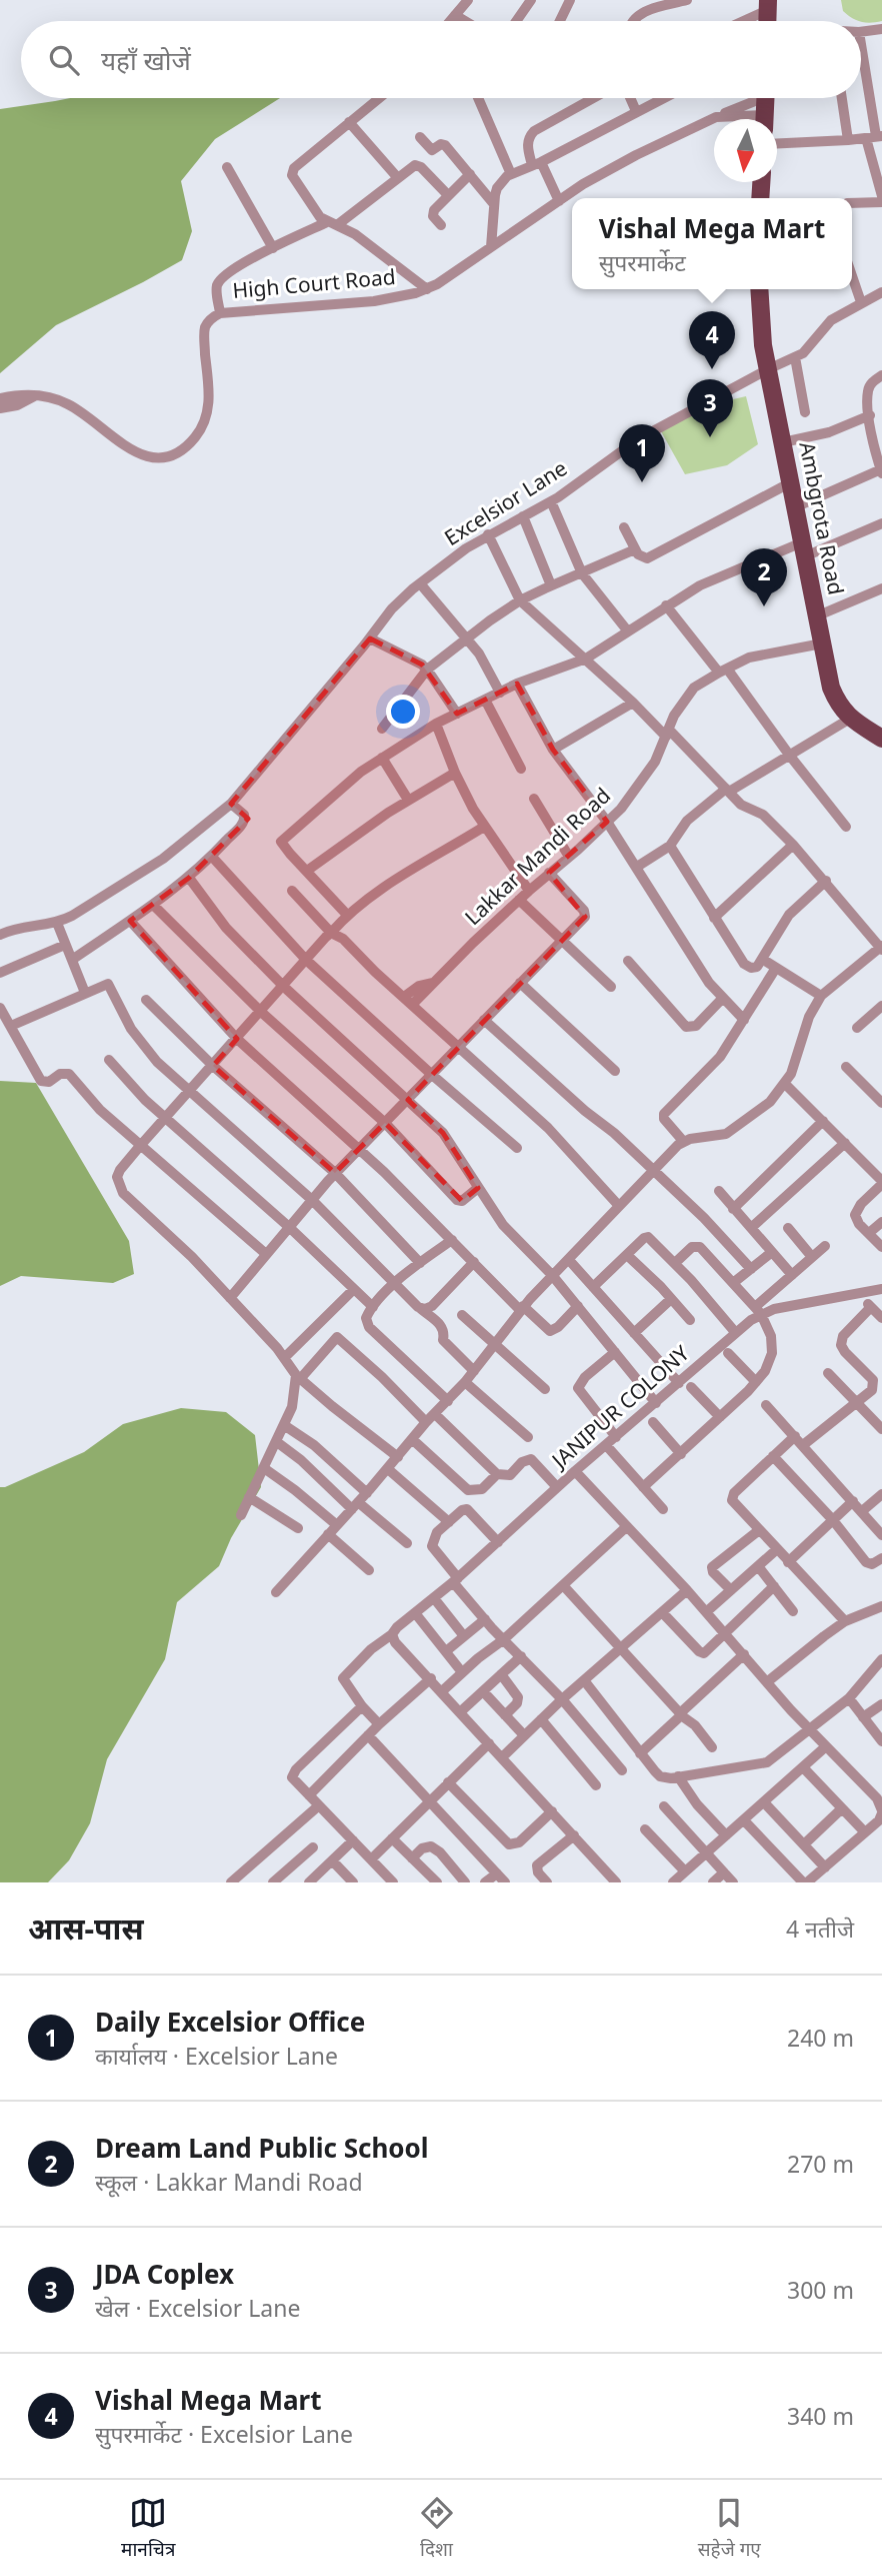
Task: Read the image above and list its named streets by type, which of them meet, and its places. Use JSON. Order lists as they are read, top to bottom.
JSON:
{
  "streets": {
    "main road": ["Ambgrota Road"],
    "street": [
      "High Court Road",
      "Excelsior Lane",
      "Lakkar Mandi Road",
      "JANIPUR COLONY"
    ]
  },
  "crossings": [
    ["Excelsior Lane", "Ambgrota Road"],
    ["Ambgrota Road", "Lakkar Mandi Road"]
  ],
  "north": "bottom",
  "page": {
    "search": "यहाँ खोजें",
    "popup": ["Vishal Mega Mart", "सुपरमार्केट"],
    "pins": [
      "4",
      "3",
      "1",
      "2"
    ],
    "heading": ["आस-पास", "4 नतीजे"],
    "list": [
      {
        "mark": "1",
        "name": "Daily Excelsior Office",
        "note": "कार्यालय · Excelsior Lane",
        "value": "240 m"
      },
      {
        "mark": "2",
        "name": "Dream Land Public School",
        "note": "स्कूल · Lakkar Mandi Road",
        "value": "270 m"
      },
      {
        "mark": "3",
        "name": "JDA Coplex",
        "note": "खेल · Excelsior Lane",
        "value": "300 m"
      },
      {
        "mark": "4",
        "name": "Vishal Mega Mart",
        "note": "सुपरमार्केट · Excelsior Lane",
        "value": "340 m"
      }
    ],
    "nav": ["मानचित्र", "दिशा", "सहेजे गए"]
  }
}
